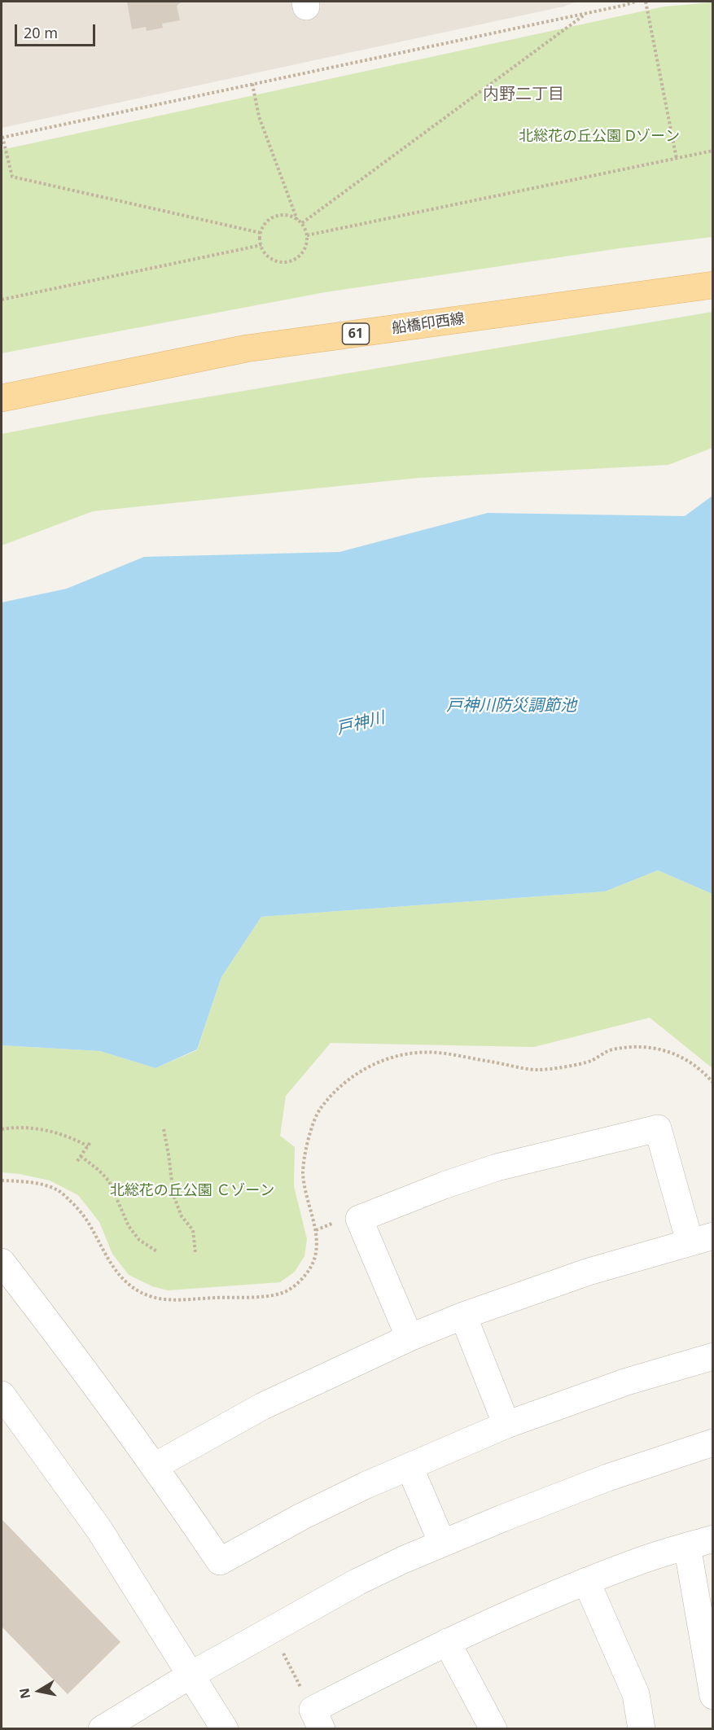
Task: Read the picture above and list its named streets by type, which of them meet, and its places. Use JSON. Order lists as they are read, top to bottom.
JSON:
{
  "streets": {
    "main road": ["船橋印西線", "61"]
  },
  "districts": ["内野二丁目"],
  "water": ["戸神川防災調節池", "戸神川"],
  "parks": ["北総花の丘公園 Dゾーン", "北総花の丘公園 Ｃゾーン"],
  "scale_bar": "20 m",
  "north": "left"
}
